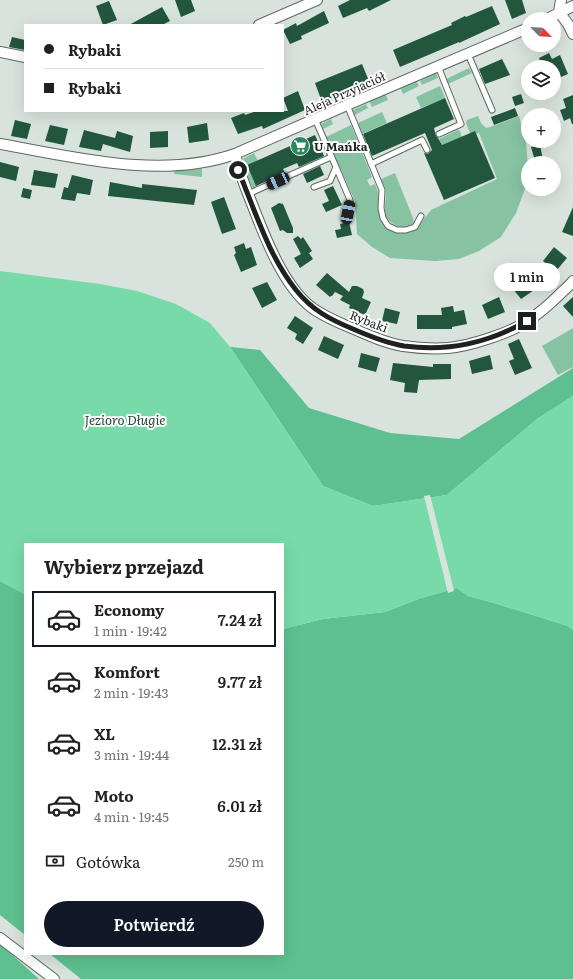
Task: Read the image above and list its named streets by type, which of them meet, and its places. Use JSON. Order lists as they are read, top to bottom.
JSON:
{
  "streets": {
    "street": ["Aleja Przyjaciół", "Rybaki"]
  },
  "crossings": [
    ["Aleja Przyjaciół", "Rybaki"]
  ],
  "water": ["Jezioro Długie"],
  "places": {
    "supermarket": ["U Mańka"]
  },
  "north": "bottom right",
  "page": {
    "map_buttons": ["+", "−"],
    "banner": ["Rybaki", "Rybaki"],
    "bubble": "1 min",
    "heading": "Wybierz przejazd",
    "list": [
      {
        "name": "Economy",
        "note": "1 min · 19:42",
        "value": "7.24 zł"
      },
      {
        "name": "Komfort",
        "note": "2 min · 19:43",
        "value": "9.77 zł"
      },
      {
        "name": "XL",
        "note": "3 min · 19:44",
        "value": "12.31 zł"
      },
      {
        "name": "Moto",
        "note": "4 min · 19:45",
        "value": "6.01 zł"
      }
    ],
    "pay": ["Gotówka", "250 m"],
    "buttons": "Potwierdź"
  }
}
